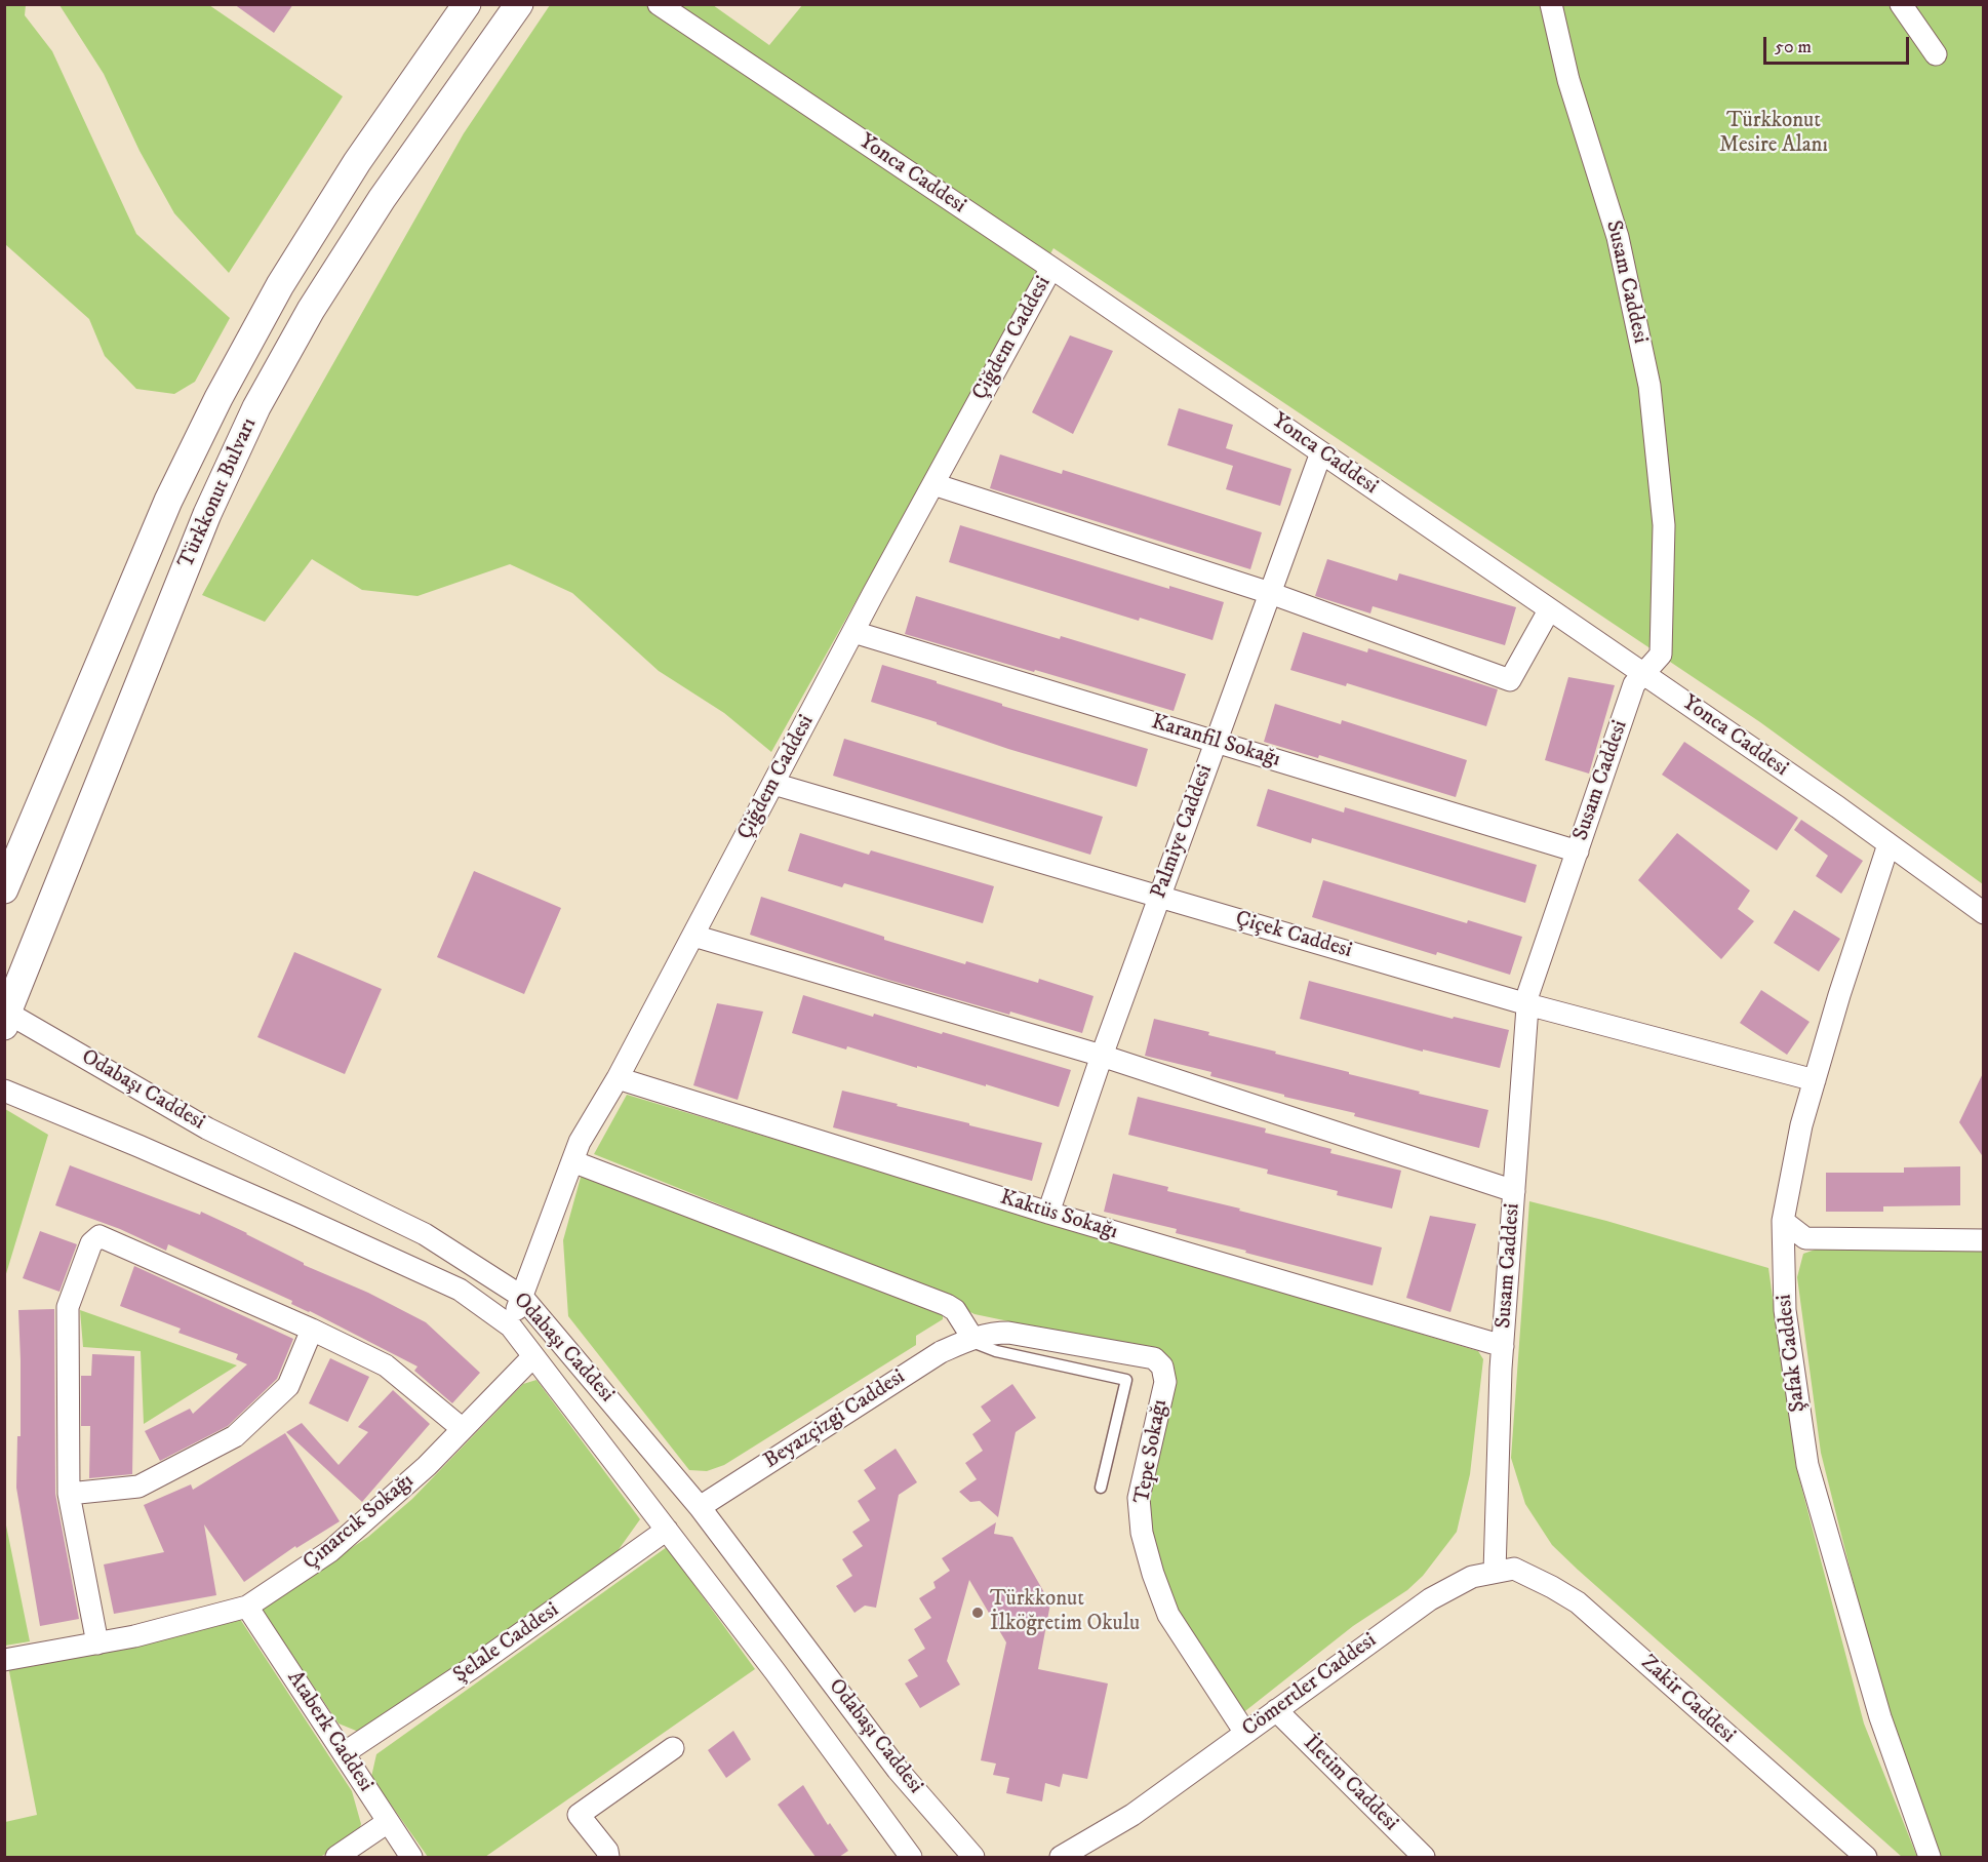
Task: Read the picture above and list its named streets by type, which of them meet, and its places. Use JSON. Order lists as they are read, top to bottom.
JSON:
{
  "streets": {
    "street": [
      "Yonca Caddesi",
      "Susam Caddesi",
      "Çiğdem Caddesi",
      "Türkkonut Bulvarı",
      "Karanfil Sokağı",
      "Palmiye Caddesi",
      "Çiçek Caddesi",
      "Odabaşı Caddesi",
      "Kaktüs Sokağı",
      "Şafak Caddesi",
      "Beyazçizgi Caddesi",
      "Tepe Sokağı",
      "Çınarcık Sokağı",
      "Şelale Caddesi",
      "Cömertler Caddesi",
      "Zakir Caddesi",
      "Ataberk Caddesi",
      "İletim Caddesi"
    ]
  },
  "crossings": [
    ["Yonca Caddesi", "Susam Caddesi"],
    ["Yonca Caddesi", "Çiğdem Caddesi"],
    ["Yonca Caddesi", "Palmiye Caddesi"],
    ["Yonca Caddesi", "Şafak Caddesi"],
    ["Susam Caddesi", "Karanfil Sokağı"],
    ["Susam Caddesi", "Çiçek Caddesi"],
    ["Susam Caddesi", "Kaktüs Sokağı"],
    ["Susam Caddesi", "Cömertler Caddesi"],
    ["Susam Caddesi", "Zakir Caddesi"],
    ["Çiğdem Caddesi", "Karanfil Sokağı"],
    ["Çiğdem Caddesi", "Çiçek Caddesi"],
    ["Çiğdem Caddesi", "Odabaşı Caddesi"],
    ["Çiğdem Caddesi", "Kaktüs Sokağı"],
    ["Türkkonut Bulvarı", "Odabaşı Caddesi"],
    ["Karanfil Sokağı", "Palmiye Caddesi"],
    ["Palmiye Caddesi", "Çiçek Caddesi"],
    ["Palmiye Caddesi", "Kaktüs Sokağı"],
    ["Çiçek Caddesi", "Şafak Caddesi"],
    ["Odabaşı Caddesi", "Beyazçizgi Caddesi"],
    ["Odabaşı Caddesi", "Çınarcık Sokağı"],
    ["Odabaşı Caddesi", "Şelale Caddesi"],
    ["Beyazçizgi Caddesi", "Tepe Sokağı"],
    ["Tepe Sokağı", "Cömertler Caddesi"],
    ["Çınarcık Sokağı", "Ataberk Caddesi"],
    ["Şelale Caddesi", "Ataberk Caddesi"],
    ["Cömertler Caddesi", "Zakir Caddesi"],
    ["Cömertler Caddesi", "İletim Caddesi"]
  ],
  "parks": ["Türkkonut Mesire Alanı"],
  "places": ["Türkkonut İlköğretim Okulu"],
  "scale_bar": "50 m"
}
